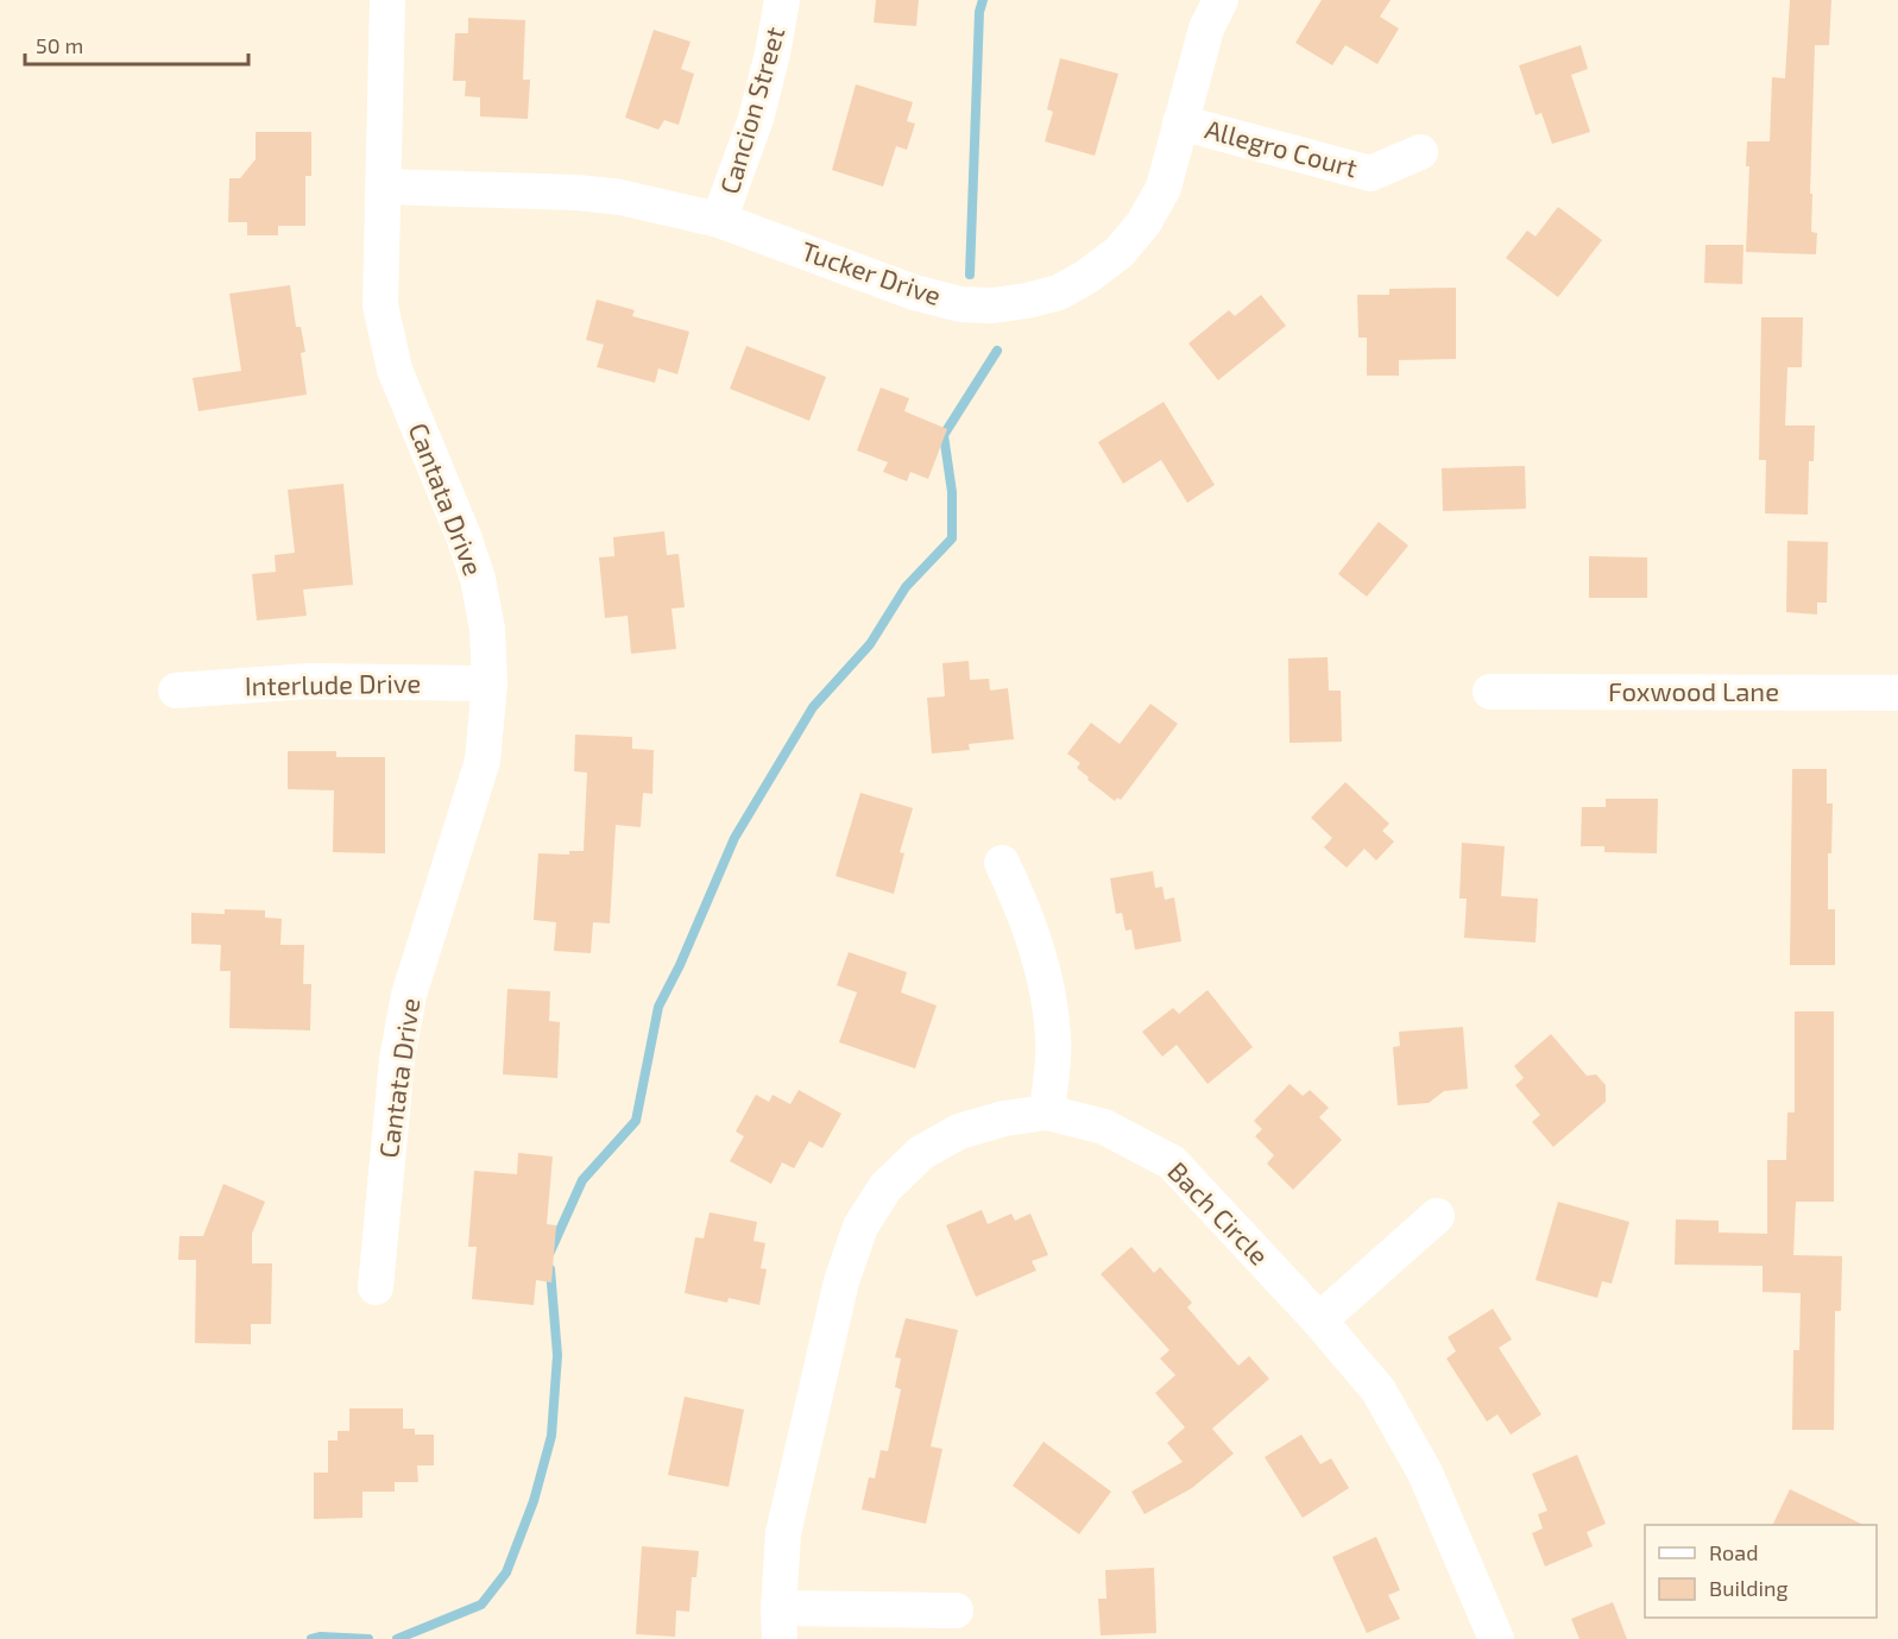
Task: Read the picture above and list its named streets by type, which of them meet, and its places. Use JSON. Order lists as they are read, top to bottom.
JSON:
{
  "streets": {
    "street": [
      "Cancion Street",
      "Allegro Court",
      "Tucker Drive",
      "Cantata Drive",
      "Interlude Drive",
      "Foxwood Lane",
      "Bach Circle"
    ]
  },
  "crossings": [
    ["Cancion Street", "Tucker Drive"],
    ["Allegro Court", "Tucker Drive"],
    ["Tucker Drive", "Cantata Drive"],
    ["Cantata Drive", "Interlude Drive"]
  ],
  "legend": ["Road", "Building"],
  "scale_bar": "50 m"
}
